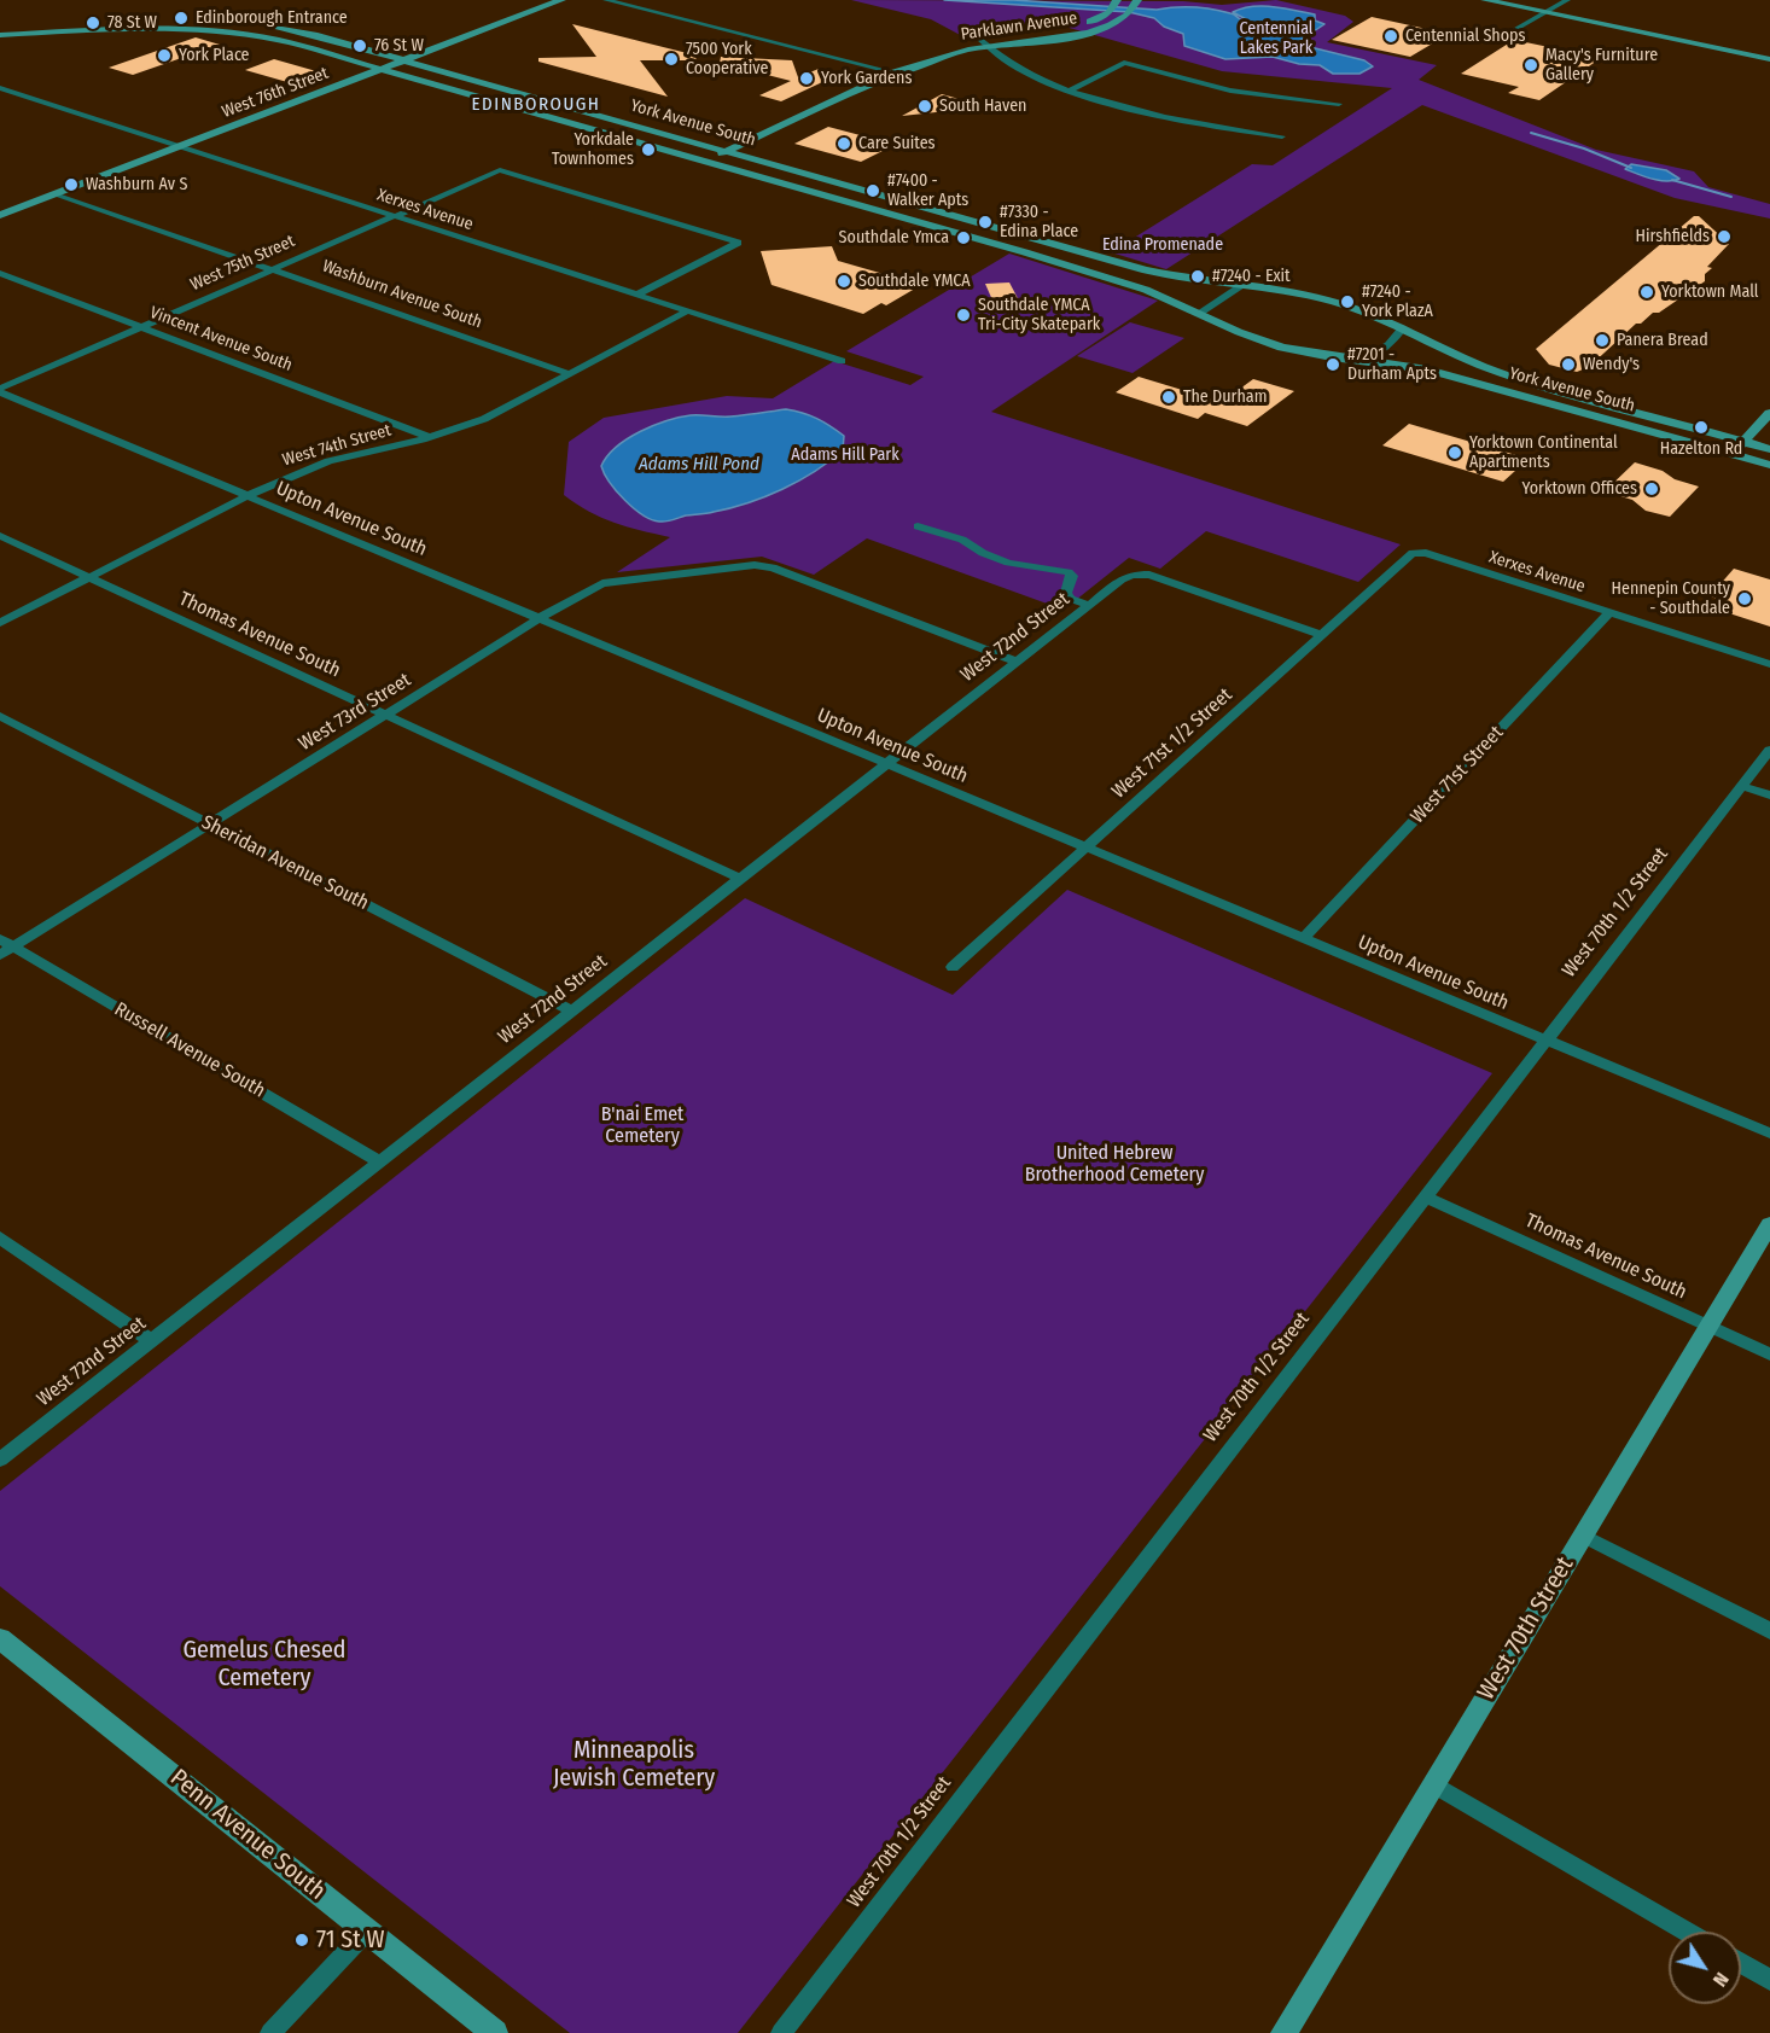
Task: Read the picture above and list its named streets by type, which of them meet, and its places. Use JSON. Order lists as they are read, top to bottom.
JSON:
{
  "streets": {
    "street": [
      "Parklawn Avenue",
      "West 76th Street",
      "York Avenue South",
      "Xerxes Avenue",
      "West 75th Street",
      "Washburn Avenue South",
      "Vincent Avenue South",
      "West 74th Street",
      "Upton Avenue South",
      "Thomas Avenue South",
      "West 72nd Street",
      "West 73rd Street",
      "West 71st 1/2 Street",
      "West 71st Street",
      "Sheridan Avenue South",
      "West 70th 1/2 Street",
      "Russell Avenue South",
      "West 70th Street",
      "Penn Avenue South"
    ]
  },
  "crossings": [
    ["Parklawn Avenue", "York Avenue South"],
    ["West 76th Street", "York Avenue South"],
    ["West 76th Street", "Xerxes Avenue"],
    ["West 76th Street", "Washburn Avenue South"],
    ["Xerxes Avenue", "West 75th Street"],
    ["Xerxes Avenue", "West 74th Street"],
    ["Xerxes Avenue", "West 71st 1/2 Street"],
    ["Xerxes Avenue", "West 71st Street"],
    ["West 75th Street", "Washburn Avenue South"],
    ["West 75th Street", "Vincent Avenue South"],
    ["West 75th Street", "Upton Avenue South"],
    ["Washburn Avenue South", "West 74th Street"],
    ["Vincent Avenue South", "West 74th Street"],
    ["West 74th Street", "Upton Avenue South"],
    ["West 74th Street", "Thomas Avenue South"],
    ["Upton Avenue South", "West 72nd Street"],
    ["Upton Avenue South", "West 73rd Street"],
    ["Upton Avenue South", "West 71st 1/2 Street"],
    ["Upton Avenue South", "West 71st Street"],
    ["Upton Avenue South", "West 70th 1/2 Street"],
    ["Thomas Avenue South", "West 72nd Street"],
    ["Thomas Avenue South", "West 73rd Street"],
    ["Thomas Avenue South", "West 70th 1/2 Street"],
    ["Thomas Avenue South", "West 70th Street"],
    ["West 72nd Street", "West 73rd Street"],
    ["West 72nd Street", "West 71st 1/2 Street"],
    ["West 72nd Street", "Sheridan Avenue South"],
    ["West 72nd Street", "Russell Avenue South"],
    ["West 73rd Street", "Sheridan Avenue South"],
    ["West 73rd Street", "Russell Avenue South"]
  ],
  "districts": ["EDINBOROUGH"],
  "water": ["Adams Hill Pond"],
  "parks": [
    "Centennial Lakes Park",
    "Edina Promenade",
    "Adams Hill Park",
    "B'nai Emet Cemetery",
    "United Hebrew Brotherhood Cemetery",
    "Gemelus Chesed Cemetery",
    "Minneapolis Jewish Cemetery"
  ],
  "places": [
    "Edinborough Entrance",
    "78 St W",
    "Centennial Shops",
    "76 St W",
    "York Place",
    "7500 York Cooperative",
    "Macy's Furniture Gallery",
    "York Gardens",
    "South Haven",
    "Care Suites",
    "Yorkdale Townhomes",
    "Washburn Av S",
    "#7400 - Walker Apts",
    "#7330 - Edina Place",
    "Hirshfields",
    "Southdale Ymca",
    "#7240 - Exit",
    "Southdale YMCA",
    "Yorktown Mall",
    "#7240 - York PlazA",
    "Southdale YMCA Tri-City Skatepark",
    "Panera Bread",
    "#7201 - Durham Apts",
    "Wendy's",
    "The Durham",
    "Hazelton Rd",
    "Yorktown Continental Apartments",
    "Yorktown Offices",
    "Hennepin County - Southdale",
    "71 St W"
  ],
  "north": "bottom right"
}
